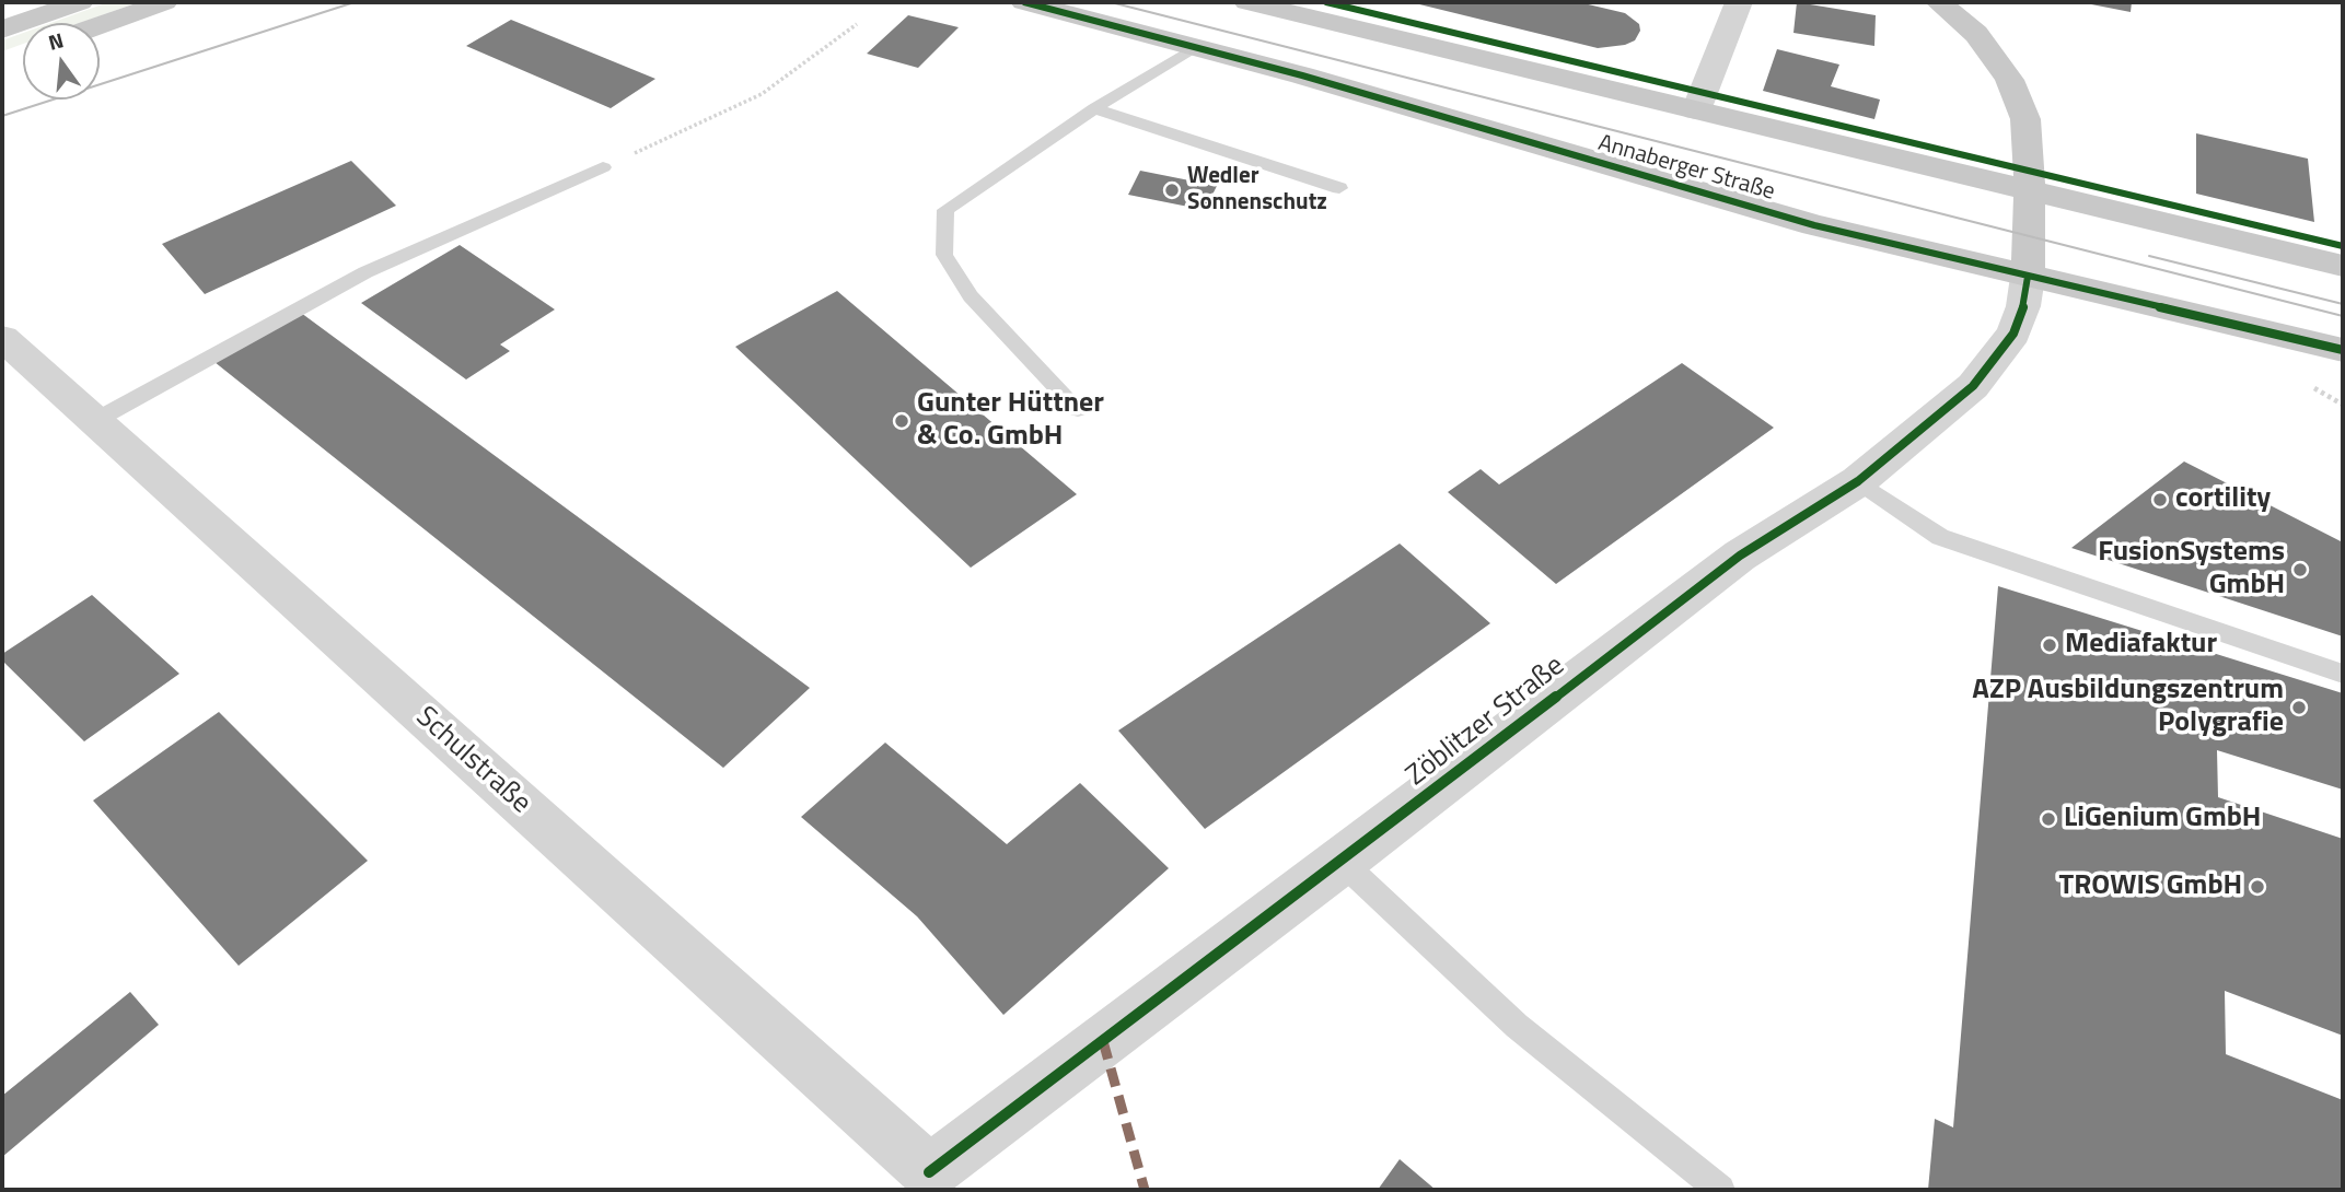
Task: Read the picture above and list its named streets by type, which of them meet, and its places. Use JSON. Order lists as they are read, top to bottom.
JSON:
{
  "streets": {
    "main road": ["Annaberger Straße"],
    "street": ["Zöblitzer Straße", "Schulstraße"]
  },
  "crossings": [
    ["Annaberger Straße", "Zöblitzer Straße"],
    ["Zöblitzer Straße", "Schulstraße"]
  ],
  "places": [
    "Wedler Sonnenschutz",
    "Gunter Hüttner & Co. GmbH",
    "cortility",
    "FusionSystems GmbH",
    "Mediafaktur",
    "AZP Ausbildungszentrum Polygrafie",
    "LiGenium GmbH",
    "TROWIS GmbH"
  ],
  "north": "top"
}
